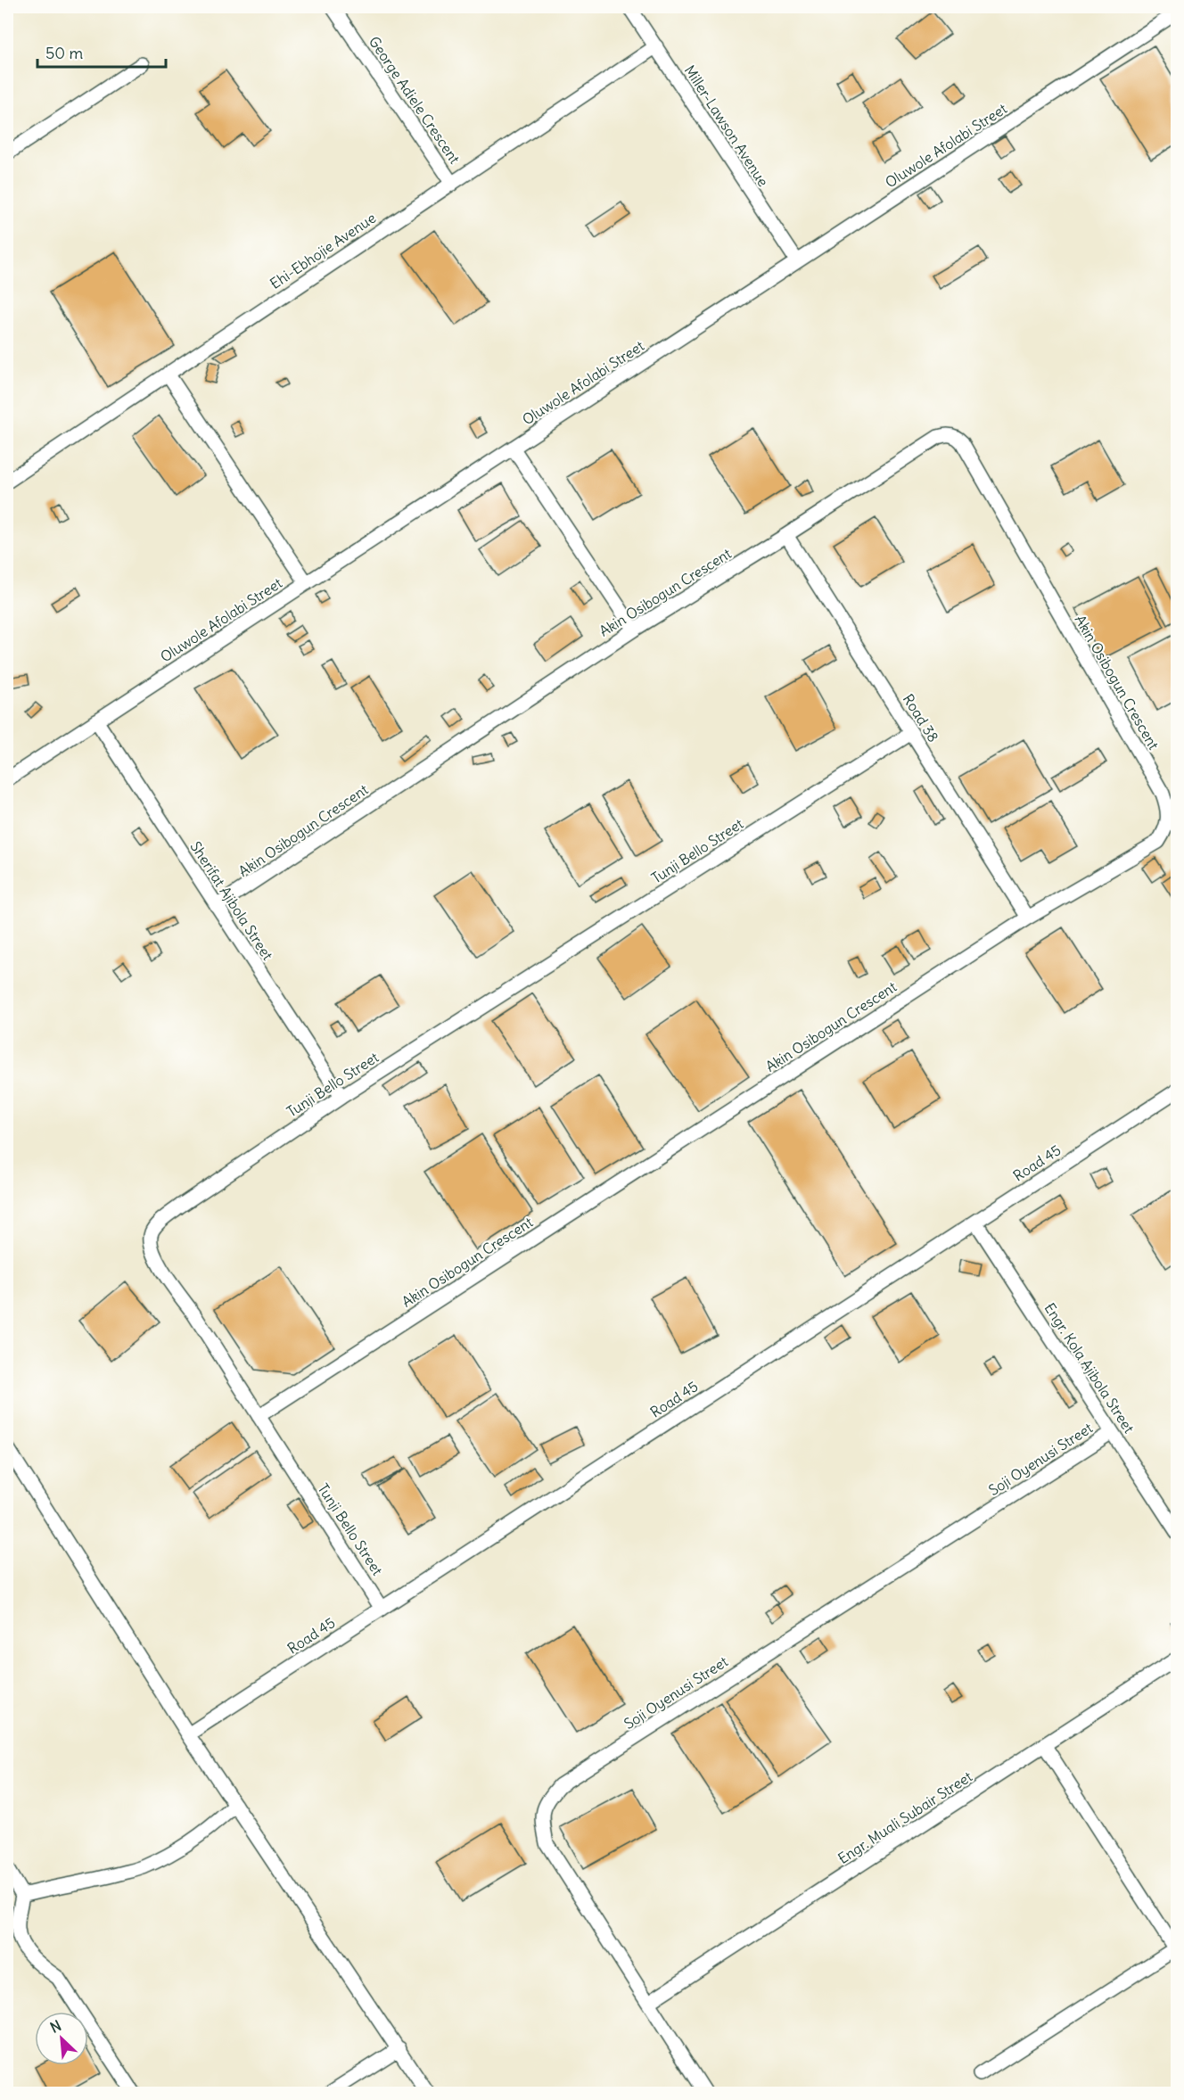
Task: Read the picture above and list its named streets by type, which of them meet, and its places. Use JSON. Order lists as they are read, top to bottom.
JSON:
{
  "streets": {
    "street": [
      "George Adiele Crescent",
      "Miller-Lawson Avenue",
      "Oluwole Afolabi Street",
      "Ehi-Ebhojie Avenue",
      "Akin Osibogun Crescent",
      "Road 38",
      "Tunji Bello Street",
      "Sherifat Ajibola Street",
      "Road 45",
      "Engr. Kola Ajibola Street",
      "Soji Oyenusi Street",
      "Engr. Muali Subair Street"
    ]
  },
  "crossings": [
    ["George Adiele Crescent", "Ehi-Ebhojie Avenue"],
    ["Miller-Lawson Avenue", "Oluwole Afolabi Street"],
    ["Miller-Lawson Avenue", "Ehi-Ebhojie Avenue"],
    ["Oluwole Afolabi Street", "Sherifat Ajibola Street"],
    ["Akin Osibogun Crescent", "Road 38"],
    ["Akin Osibogun Crescent", "Tunji Bello Street"],
    ["Akin Osibogun Crescent", "Sherifat Ajibola Street"],
    ["Road 38", "Tunji Bello Street"],
    ["Tunji Bello Street", "Sherifat Ajibola Street"],
    ["Tunji Bello Street", "Road 45"],
    ["Road 45", "Engr. Kola Ajibola Street"],
    ["Engr. Kola Ajibola Street", "Soji Oyenusi Street"],
    ["Soji Oyenusi Street", "Engr. Muali Subair Street"]
  ],
  "scale_bar": "50 m",
  "north": "top left"
}
